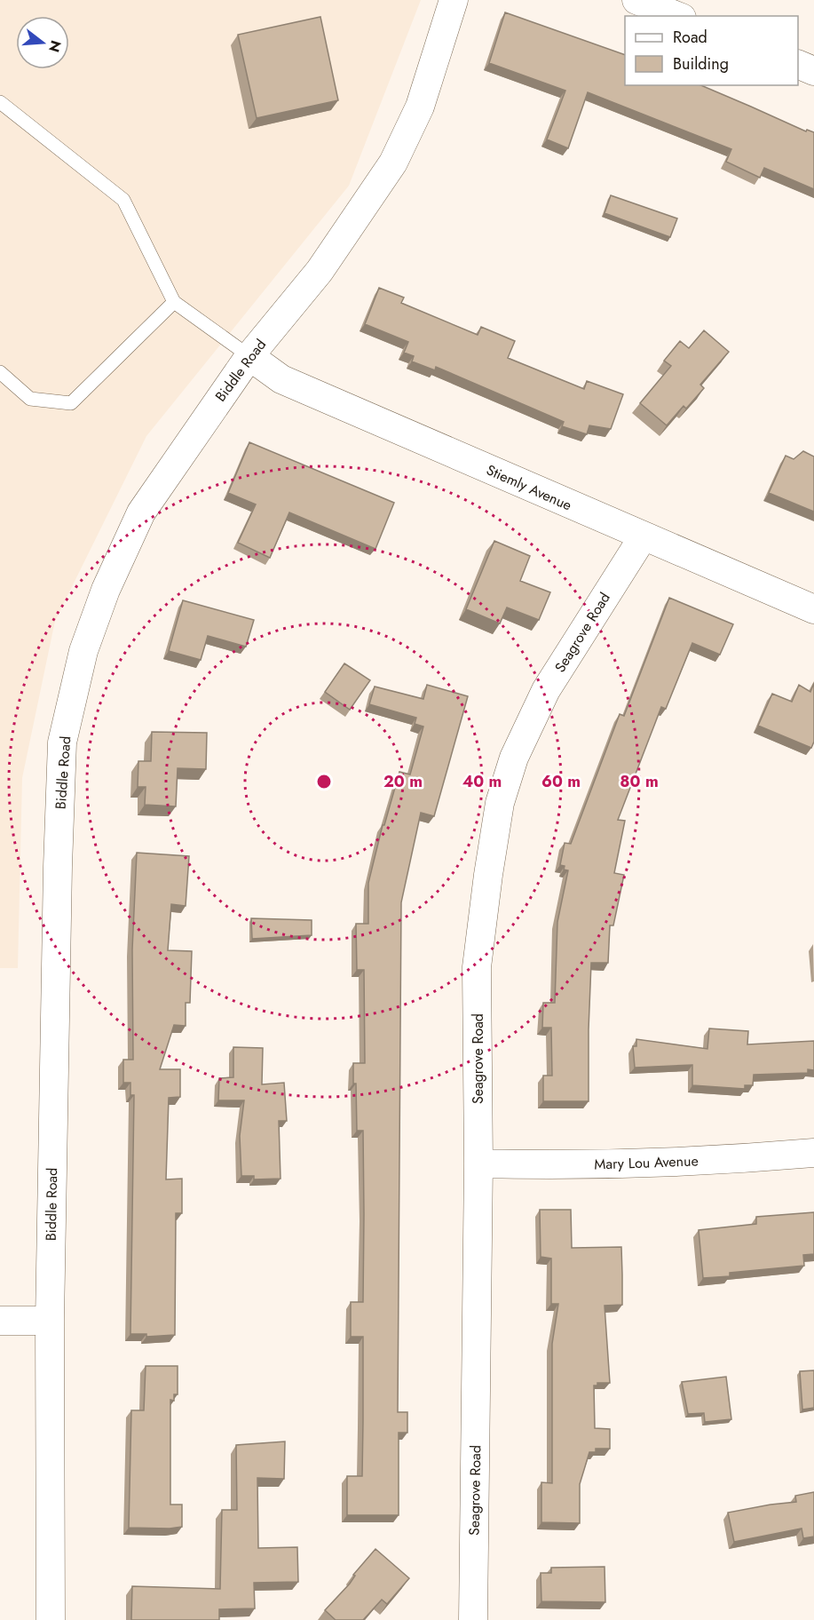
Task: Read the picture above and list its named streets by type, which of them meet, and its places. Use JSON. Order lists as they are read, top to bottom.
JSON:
{
  "streets": {
    "street": [
      "Biddle Road",
      "Stiemly Avenue",
      "Seagrove Road",
      "Mary Lou Avenue"
    ]
  },
  "crossings": [
    ["Biddle Road", "Stiemly Avenue"],
    ["Stiemly Avenue", "Seagrove Road"],
    ["Seagrove Road", "Mary Lou Avenue"]
  ],
  "legend": ["Road", "Building"],
  "north": "right",
  "rings": [
    "20 m",
    "40 m",
    "60 m",
    "80 m"
  ]
}
